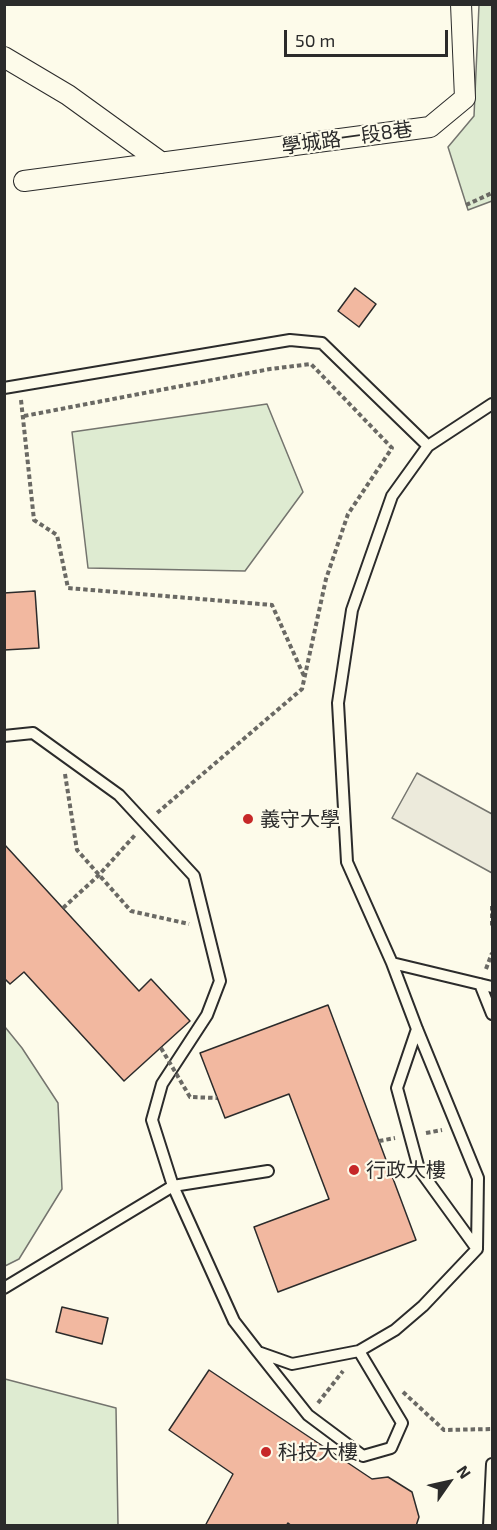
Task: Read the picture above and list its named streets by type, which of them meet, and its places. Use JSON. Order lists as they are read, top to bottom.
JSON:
{
  "streets": {
    "street": ["學城路一段8巷"]
  },
  "places": ["義守大學", "行政大樓", "科技大樓"],
  "scale_bar": "50 m",
  "north": "top right"
}
